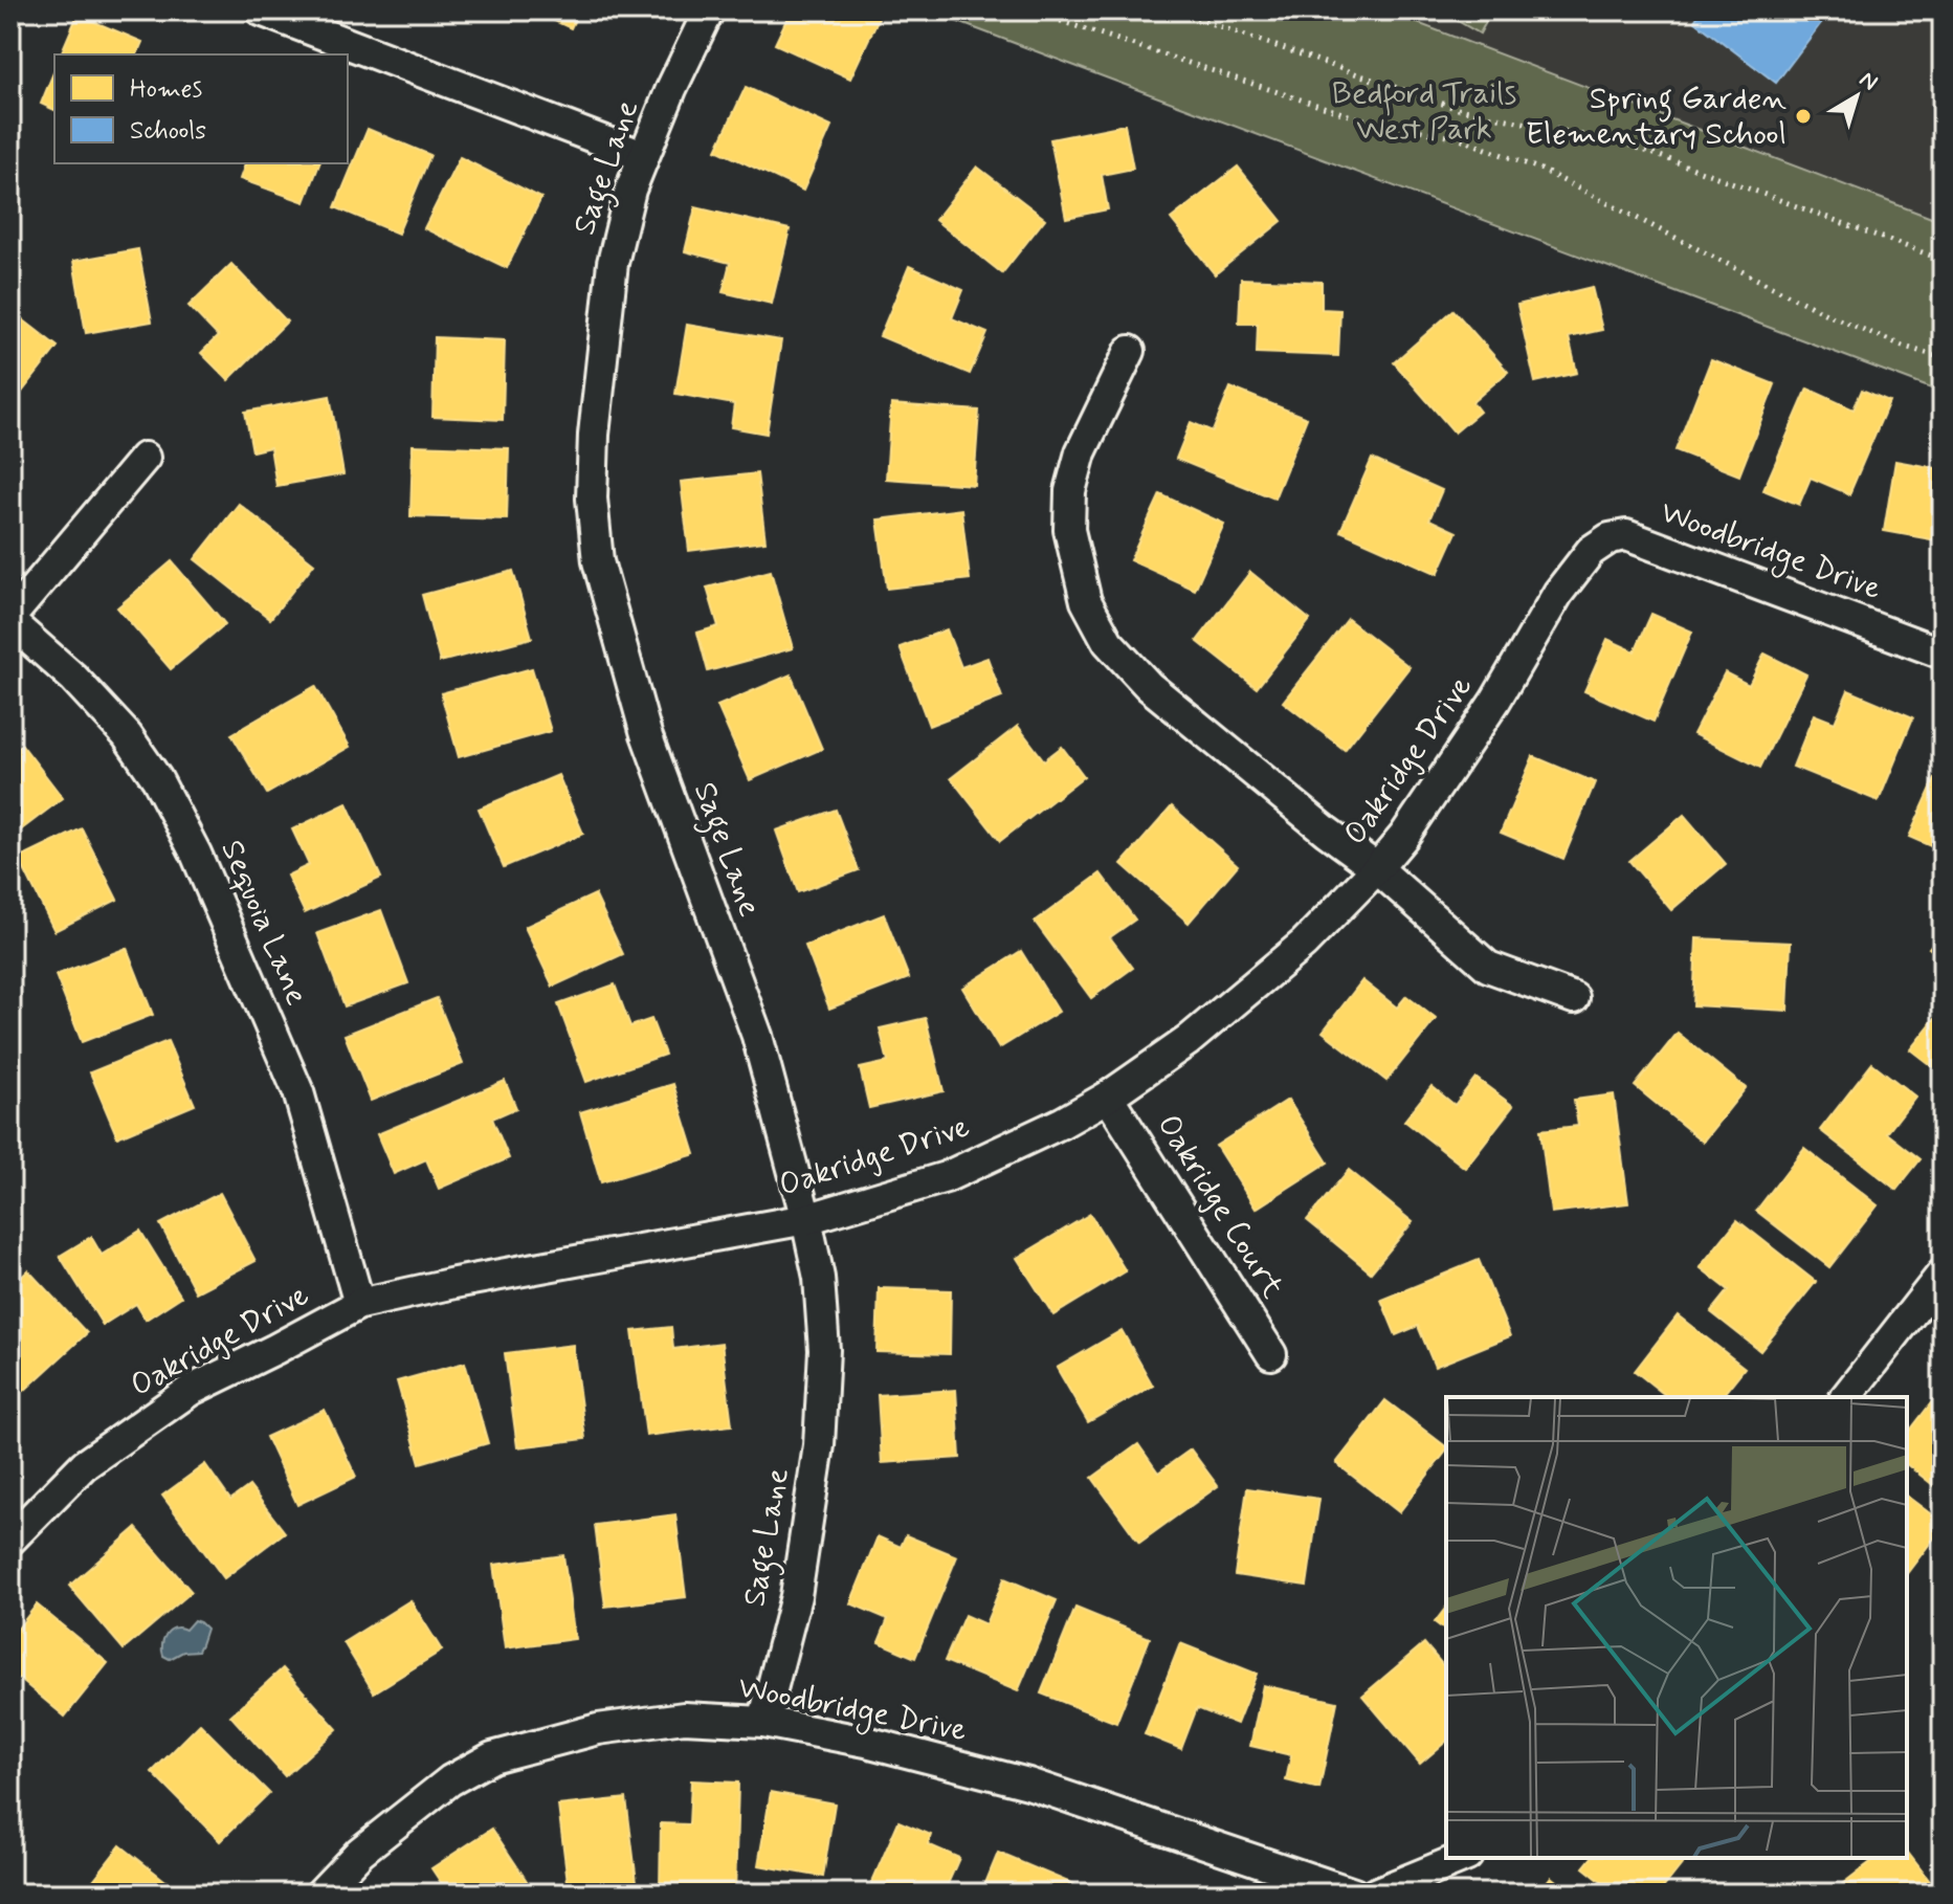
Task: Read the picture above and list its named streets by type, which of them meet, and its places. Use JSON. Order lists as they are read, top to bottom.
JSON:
{
  "streets": {
    "street": [
      "Sage Lane",
      "Woodbridge Drive",
      "Oakridge Drive",
      "Sequoia Lane",
      "Oakridge Court"
    ]
  },
  "crossings": [
    ["Sage Lane", "Woodbridge Drive"],
    ["Sage Lane", "Oakridge Drive"],
    ["Woodbridge Drive", "Oakridge Drive"],
    ["Oakridge Drive", "Sequoia Lane"],
    ["Oakridge Drive", "Oakridge Court"]
  ],
  "parks": ["Bedford Trails West Park"],
  "places": ["Spring Garden Elementary School"],
  "legend": ["Homes", "Schools"],
  "north": "top right"
}
